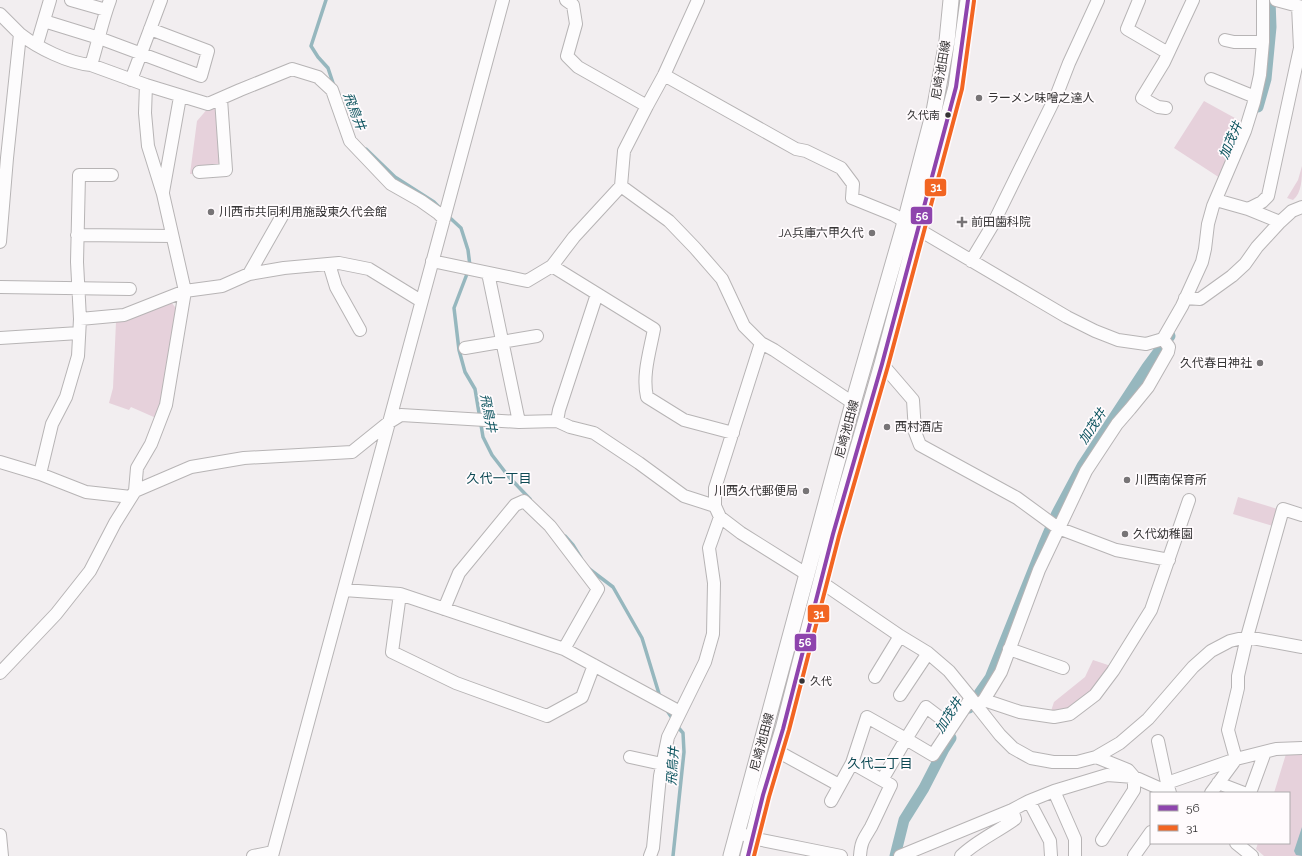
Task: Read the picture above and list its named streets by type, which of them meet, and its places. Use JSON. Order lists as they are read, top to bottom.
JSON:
{
  "streets": {
    "main road": ["尼崎池田線"]
  },
  "districts": ["久代一丁目", "久代二丁目"],
  "water": ["飛鳥井", "加茂井"],
  "places": {
    "other": [
      "ラーメン味噌之達人",
      "久代南",
      "川西市共同利用施設東久代会館",
      "JA兵庫六甲久代",
      "久代春日神社",
      "西村酒店",
      "川西南保育所",
      "川西久代郵便局",
      "久代幼稚園",
      "久代"
    ],
    "health": ["前田歯科院"]
  },
  "lines": ["transit line 56", "transit line 31"],
  "legend": ["56", "31"]
}
